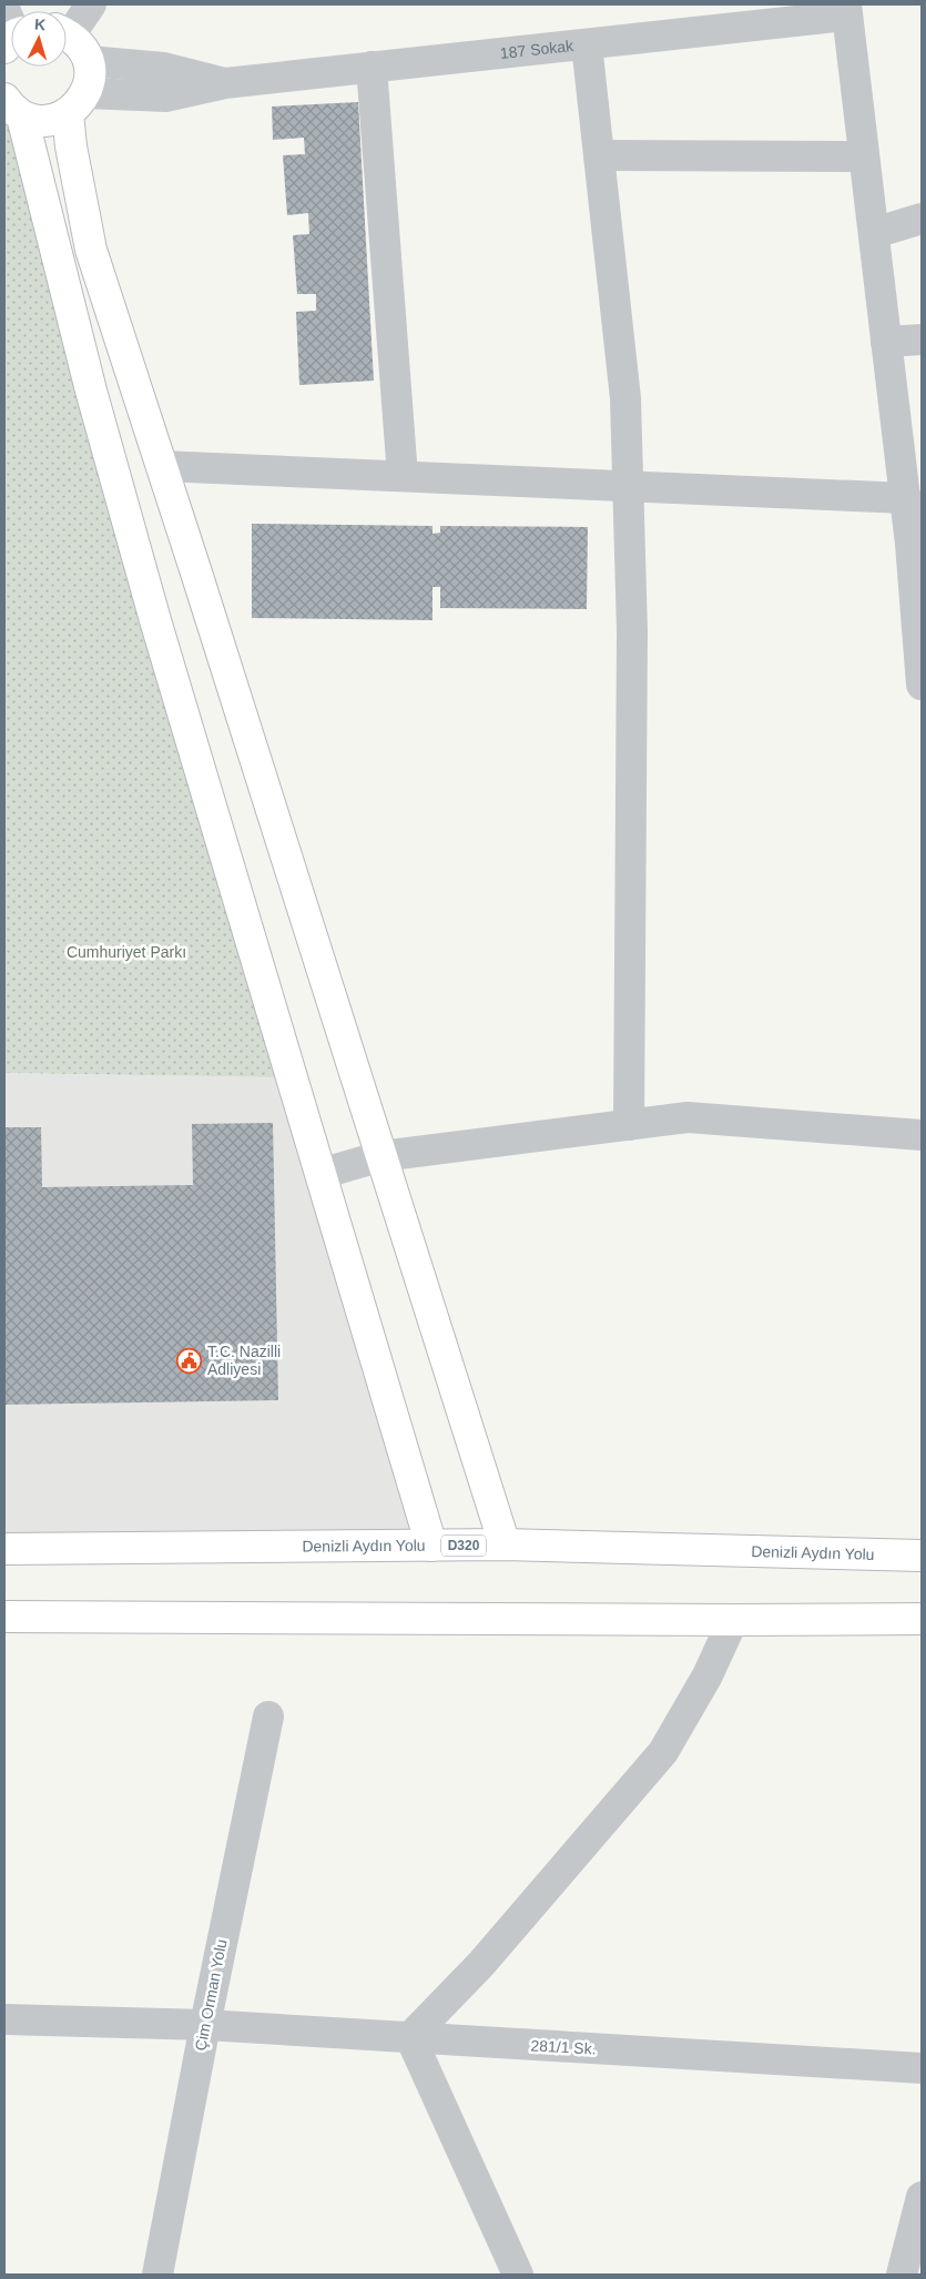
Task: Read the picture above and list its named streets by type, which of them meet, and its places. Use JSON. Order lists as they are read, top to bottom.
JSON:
{
  "streets": {
    "main road": ["D320", "Denizli Aydın Yolu"],
    "street": ["187 Sokak", "Çim Orman Yolu", "281/1 Sk."]
  },
  "crossings": [
    ["Çim Orman Yolu", "281/1 Sk."]
  ],
  "parks": ["Cumhuriyet Parkı"],
  "places": {
    "public building": ["T.C. Nazilli Adliyesi"]
  },
  "north": "top"
}
